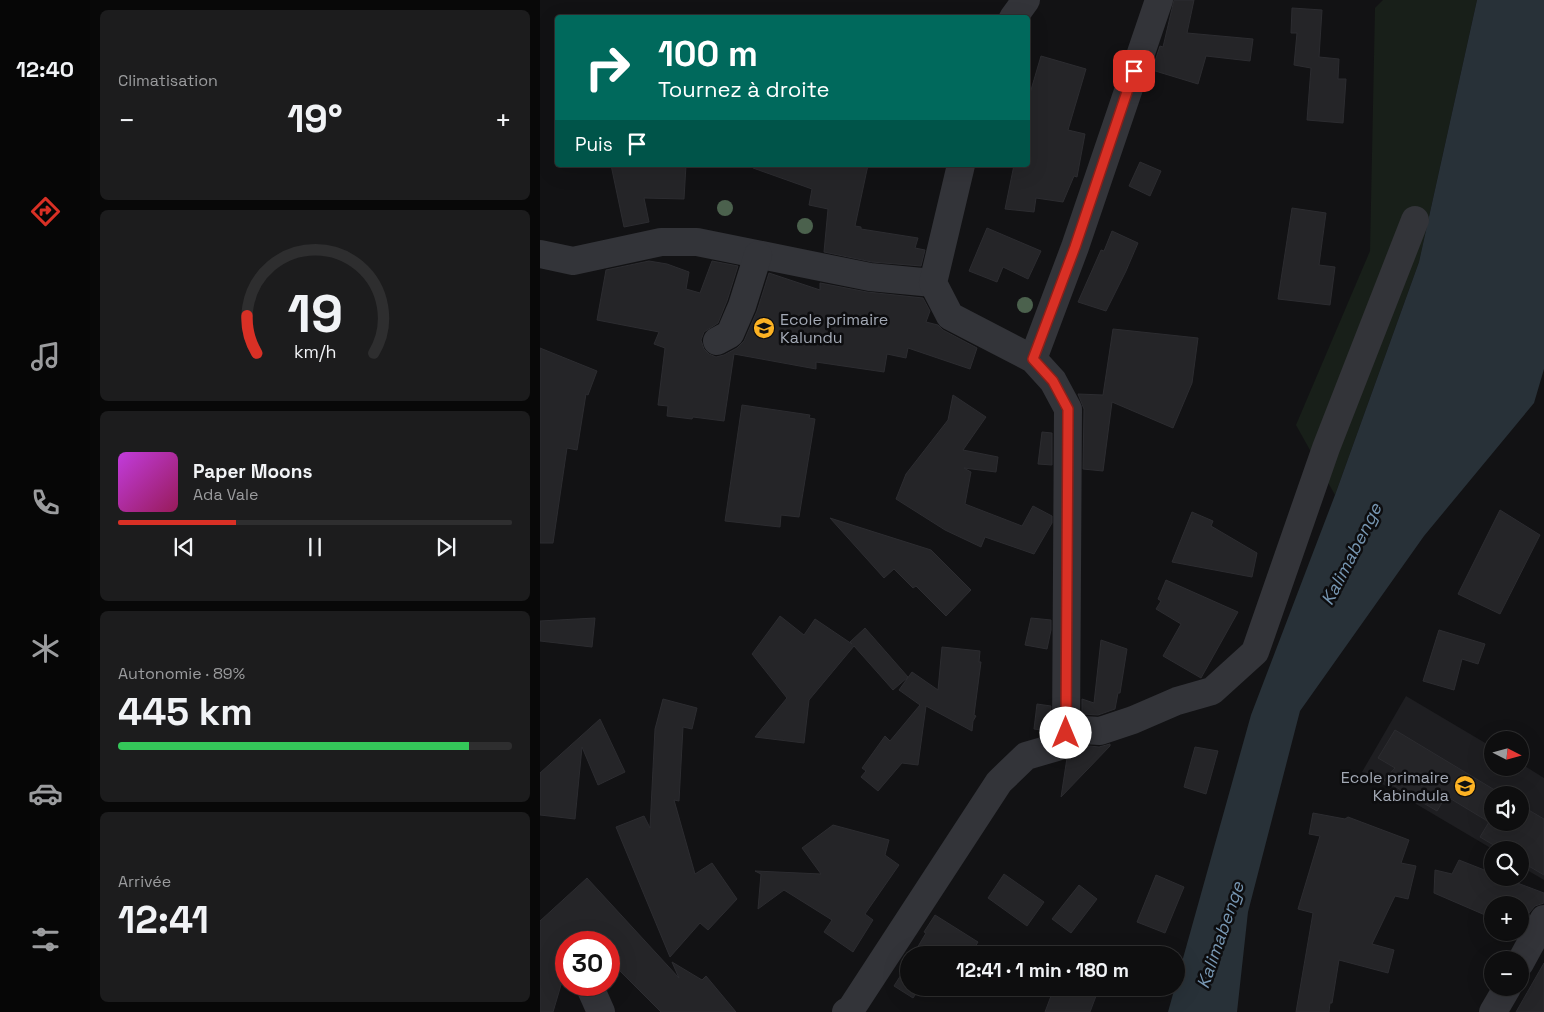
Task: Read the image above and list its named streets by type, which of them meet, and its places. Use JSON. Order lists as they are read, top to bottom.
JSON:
{
  "water": ["Kalimabenge"],
  "places": {
    "school or university": ["Ecole primaire Kalundu", "Ecole primaire Kabindula"]
  },
  "north": "right",
  "page": {
    "tabs": "12:40",
    "tile": [
      "Climatisation",
      ["Autonomie · 89%", "445 km"],
      ["Arrivée", "12:41"]
    ],
    "turn": ["100 m", "Tournez à droite"],
    "heat": ["−", "19°", "+"],
    "then": "Puis",
    "song": ["Paper Moons", "Ada Vale"],
    "map_buttons": ["+", "−"],
    "limit": "30",
    "trip": "12:41 · 1 min · 180 m",
    "gauge": ["19", "km/h"]
  }
}
